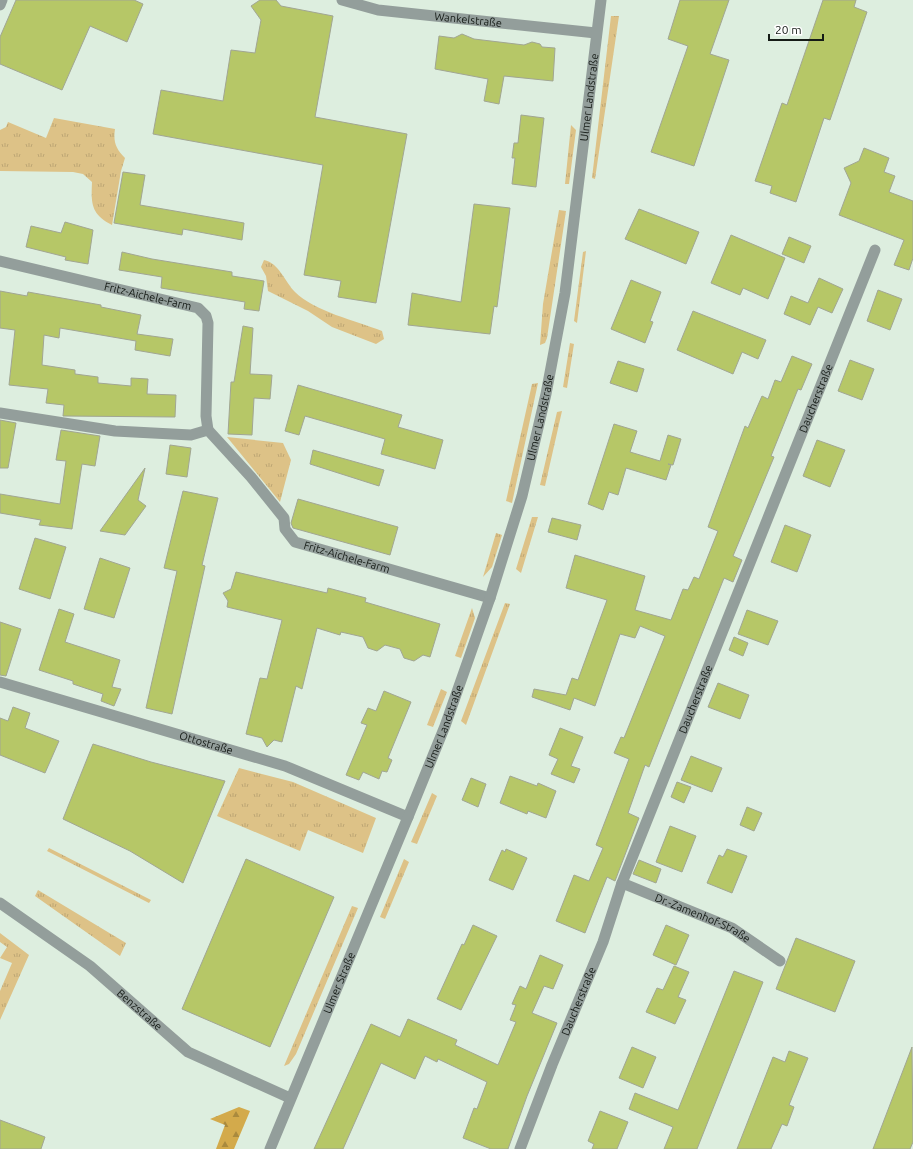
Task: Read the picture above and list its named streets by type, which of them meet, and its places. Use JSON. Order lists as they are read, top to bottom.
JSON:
{
  "streets": {
    "street": [
      "Wankelstraße",
      "Ulmer Landstraße",
      "Fritz-Aichele-Farm",
      "Daucherstraße",
      "Ottostraße",
      "Dr.-Zamenhof-Straße",
      "Ulmer Straße",
      "Benzstraße"
    ]
  },
  "crossings": [
    ["Wankelstraße", "Ulmer Landstraße"],
    ["Ulmer Landstraße", "Fritz-Aichele-Farm"],
    ["Ulmer Landstraße", "Ottostraße"],
    ["Ulmer Landstraße", "Ulmer Straße"],
    ["Daucherstraße", "Dr.-Zamenhof-Straße"],
    ["Ottostraße", "Ulmer Straße"],
    ["Ulmer Straße", "Benzstraße"]
  ],
  "scale_bar": "20 m"
}
